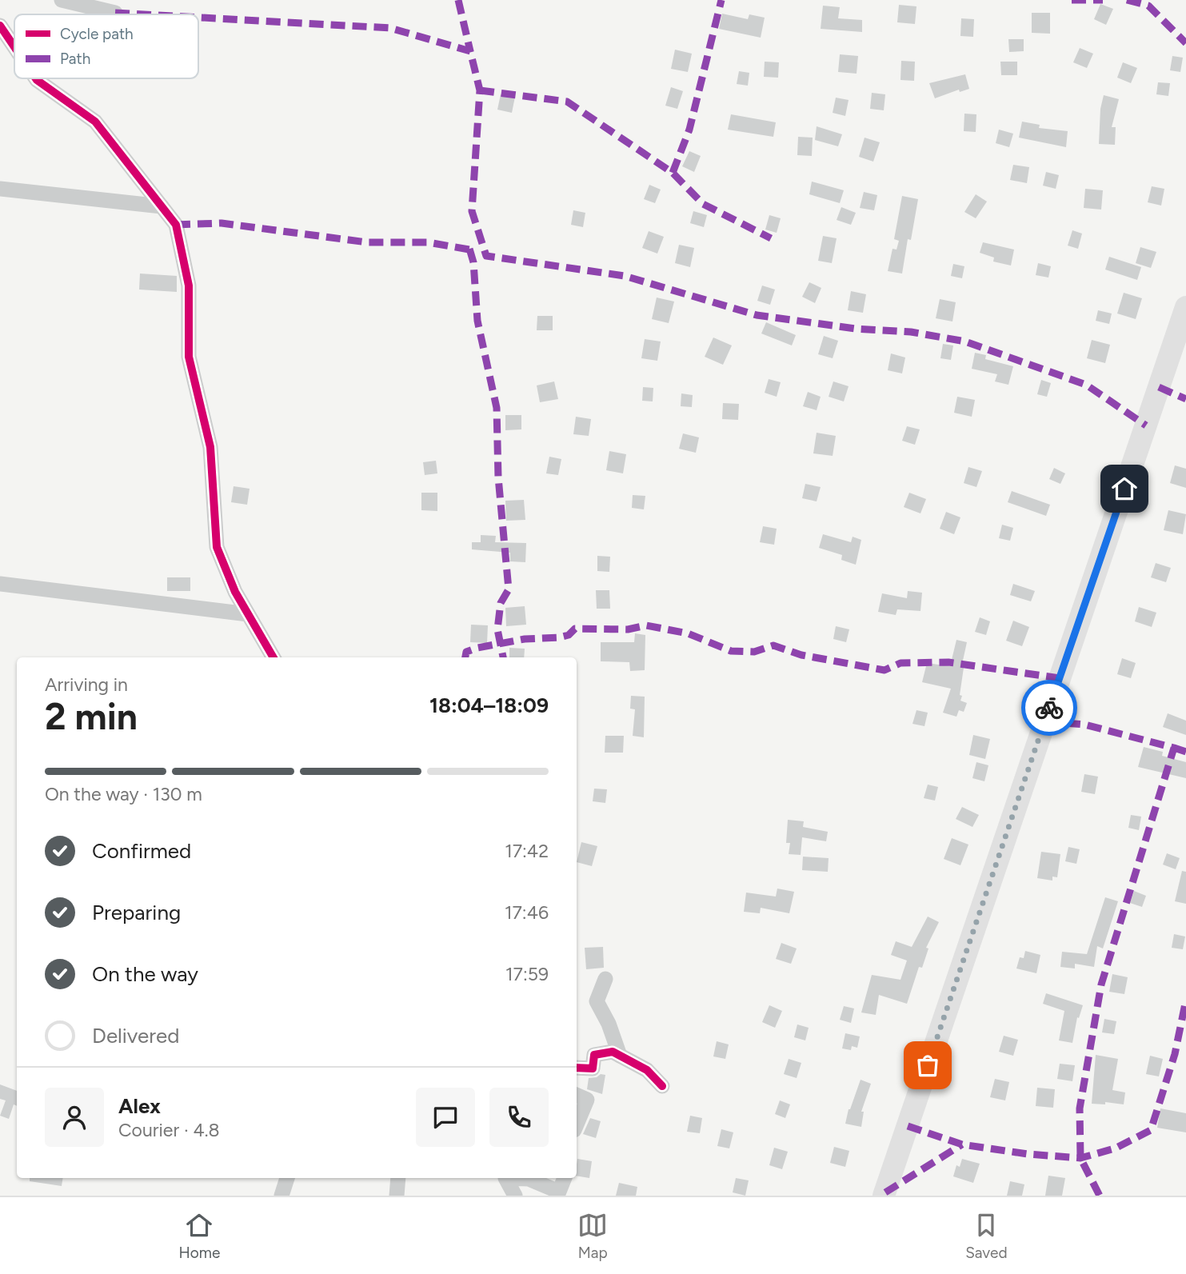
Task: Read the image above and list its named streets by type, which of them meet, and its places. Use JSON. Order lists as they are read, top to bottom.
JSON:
{
  "legend": ["Cycle path", "Path"],
  "page": {
    "heading": ["2 min", "Arriving in", "18:04–18:09"],
    "panel": ["Alex", "Courier · 4.8"],
    "bar": "On the way · 130 m",
    "list": [
      ["Confirmed", "17:42"],
      ["Preparing", "17:46"],
      ["On the way", "17:59"],
      "Delivered"
    ],
    "tabs": ["Home", "Map", "Saved"]
  }
}
